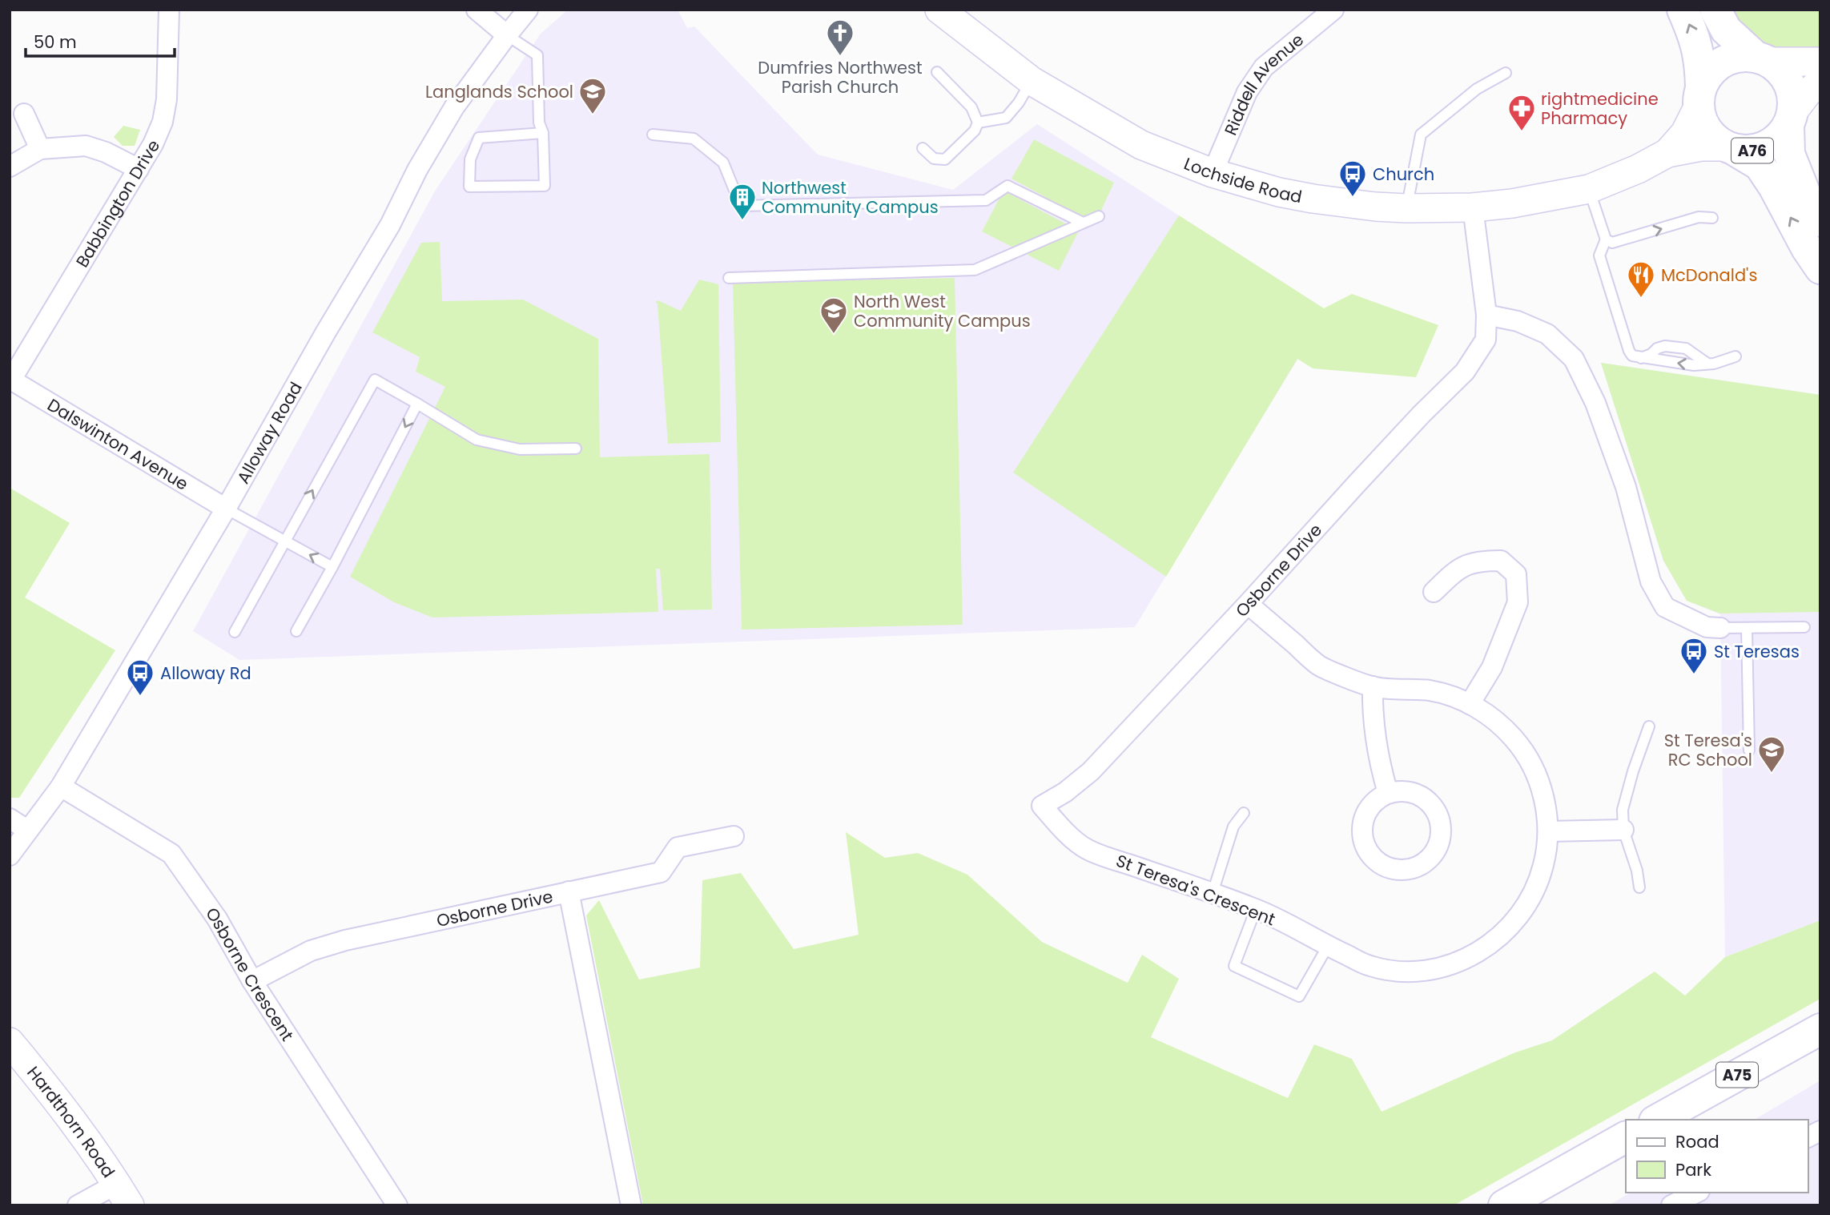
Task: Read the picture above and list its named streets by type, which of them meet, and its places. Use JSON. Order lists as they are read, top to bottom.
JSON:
{
  "streets": {
    "highway": ["A76", "A75"],
    "street": [
      "Riddell Avenue",
      "Lochside Road",
      "Babbington Drive",
      "Alloway Road",
      "Dalswinton Avenue",
      "Osborne Drive",
      "St Teresa's Crescent",
      "Osborne Crescent",
      "Hardthorn Road"
    ]
  },
  "crossings": [
    ["Riddell Avenue", "Lochside Road"],
    ["A76", "Lochside Road"],
    ["Lochside Road", "Osborne Drive"],
    ["Babbington Drive", "Dalswinton Avenue"],
    ["Alloway Road", "Dalswinton Avenue"],
    ["Alloway Road", "Osborne Crescent"],
    ["Osborne Drive", "St Teresa's Crescent"],
    ["Osborne Drive", "Osborne Crescent"]
  ],
  "places": {
    "church": ["Dumfries Northwest Parish Church"],
    "school or university": ["Langlands School", "North West Community Campus", "St Teresa's RC School"],
    "pharmacy": ["rightmedicine Pharmacy"],
    "bus stop": ["Church", "St Teresas", "Alloway Rd"],
    "building": ["Northwest Community Campus"],
    "restaurant": ["McDonald's"]
  },
  "legend": ["Road", "Park"],
  "scale_bar": "50 m"
}
